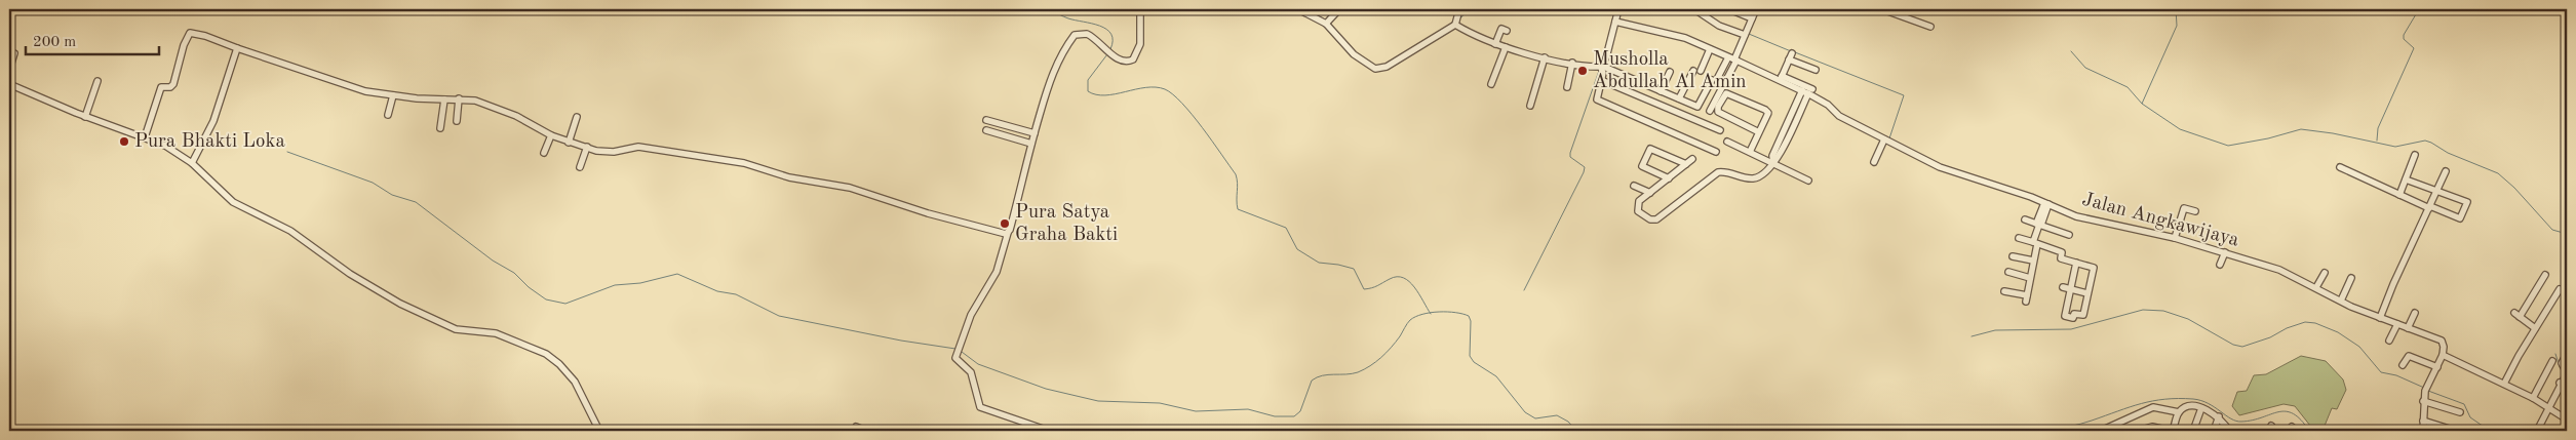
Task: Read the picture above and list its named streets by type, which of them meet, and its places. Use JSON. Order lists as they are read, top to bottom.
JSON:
{
  "streets": {
    "street": ["Jalan Angkawijaya"]
  },
  "places": ["Musholla Abdullah Al Amin", "Pura Bhakti Loka", "Pura Satya Graha Bakti"],
  "scale_bar": "200 m"
}
